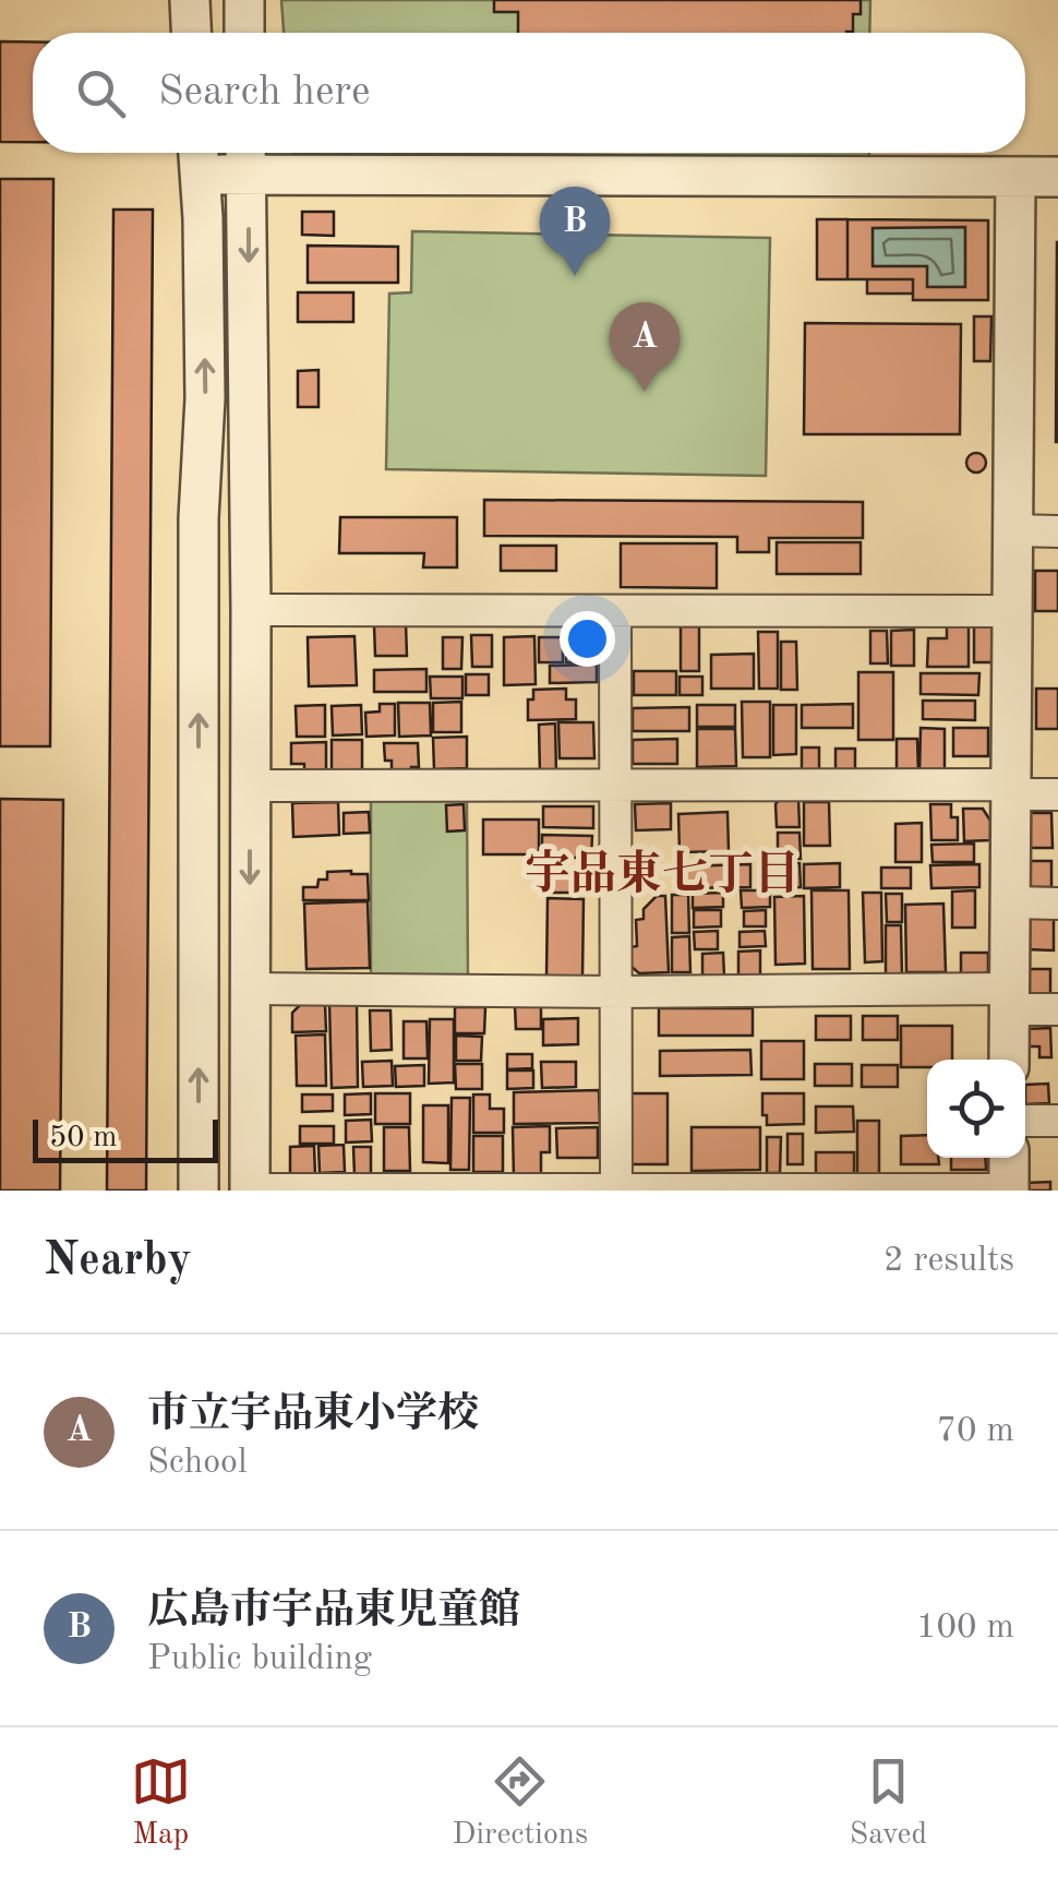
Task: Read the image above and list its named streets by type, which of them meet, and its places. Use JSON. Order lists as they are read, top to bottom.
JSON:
{
  "districts": ["宇品東七丁目"],
  "scale_bar": "50 m",
  "page": {
    "search": "Search here",
    "pins": ["B", "A"],
    "scale": "50 m",
    "heading": ["Nearby", "2 results"],
    "list": [
      {
        "mark": "A",
        "name": "市立宇品東小学校",
        "note": "School",
        "value": "70 m"
      },
      {
        "mark": "B",
        "name": "広島市宇品東児童館",
        "note": "Public building",
        "value": "100 m"
      }
    ],
    "nav": ["Map", "Directions", "Saved"]
  }
}
